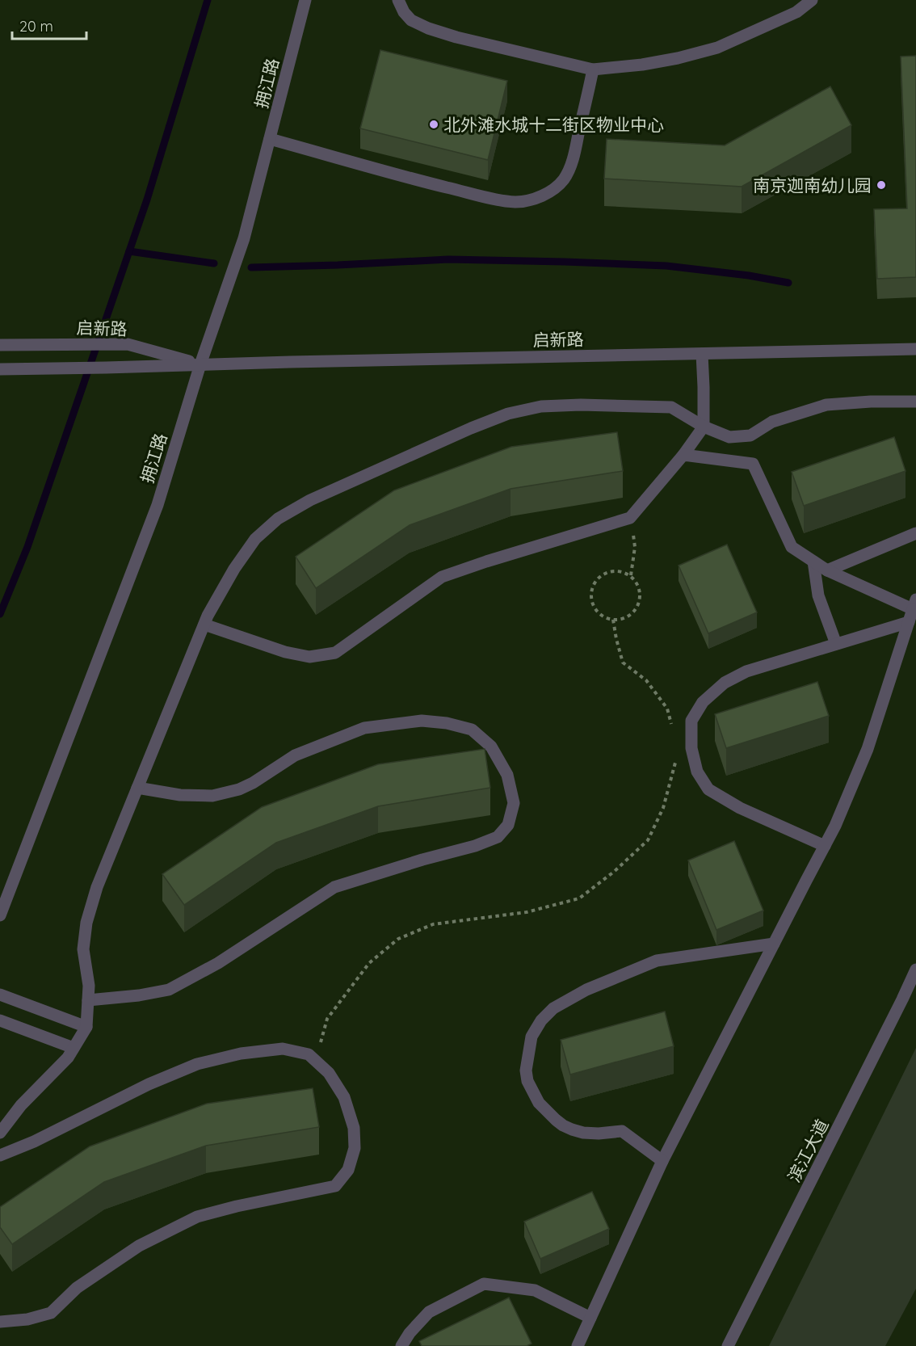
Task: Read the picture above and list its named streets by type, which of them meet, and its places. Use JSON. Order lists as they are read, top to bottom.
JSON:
{
  "streets": {
    "street": ["拥江路", "启新路", "滨江大道"]
  },
  "crossings": [
    ["拥江路", "启新路"]
  ],
  "places": ["北外滩水城十二街区物业中心", "南京迦南幼儿园"],
  "scale_bar": "20 m"
}
